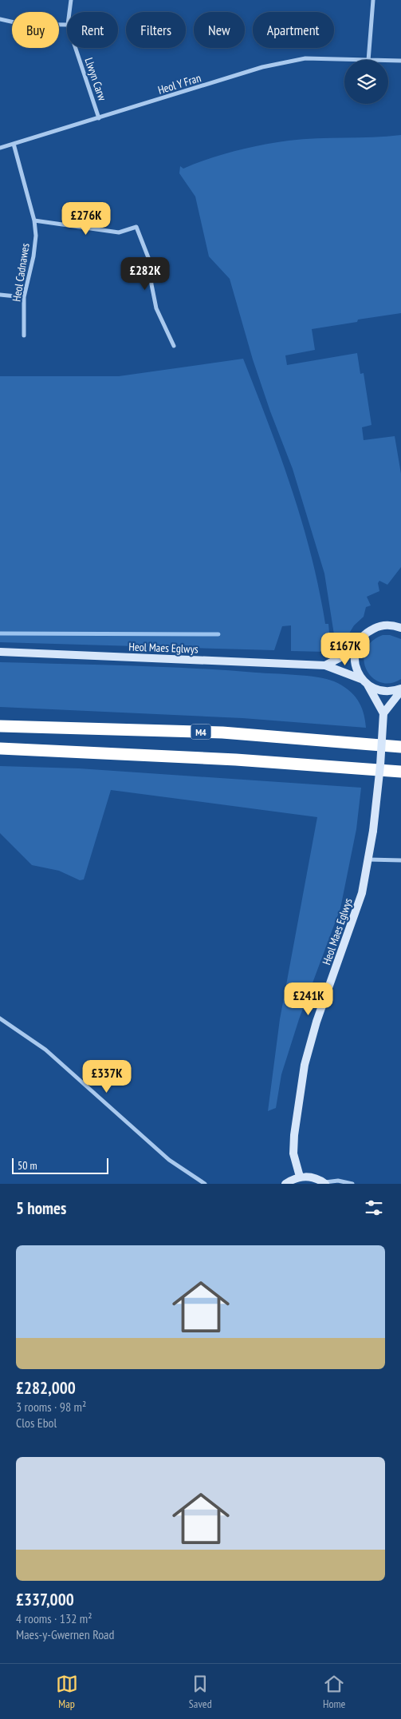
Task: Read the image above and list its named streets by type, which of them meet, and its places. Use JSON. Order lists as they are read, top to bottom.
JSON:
{
  "streets": {
    "highway": ["M4"],
    "street": [
      "Llwyn Carw",
      "Heol Y Fran",
      "Heol Cadnawes",
      "Heol Maes Eglwys"
    ]
  },
  "crossings": [
    ["Llwyn Carw", "Heol Y Fran"],
    ["Heol Y Fran", "Heol Cadnawes"]
  ],
  "scale_bar": "50 m",
  "page": {
    "chip": [
      "Buy",
      "Rent",
      "Filters",
      "New",
      "Apartment"
    ],
    "price": [
      "£276K",
      "£282K",
      "£167K",
      "£241K",
      "£337K"
    ],
    "scale": "50 m",
    "heading": "5 homes",
    "list": [
      {
        "name": "£282,000",
        "note": "3 rooms · 98 m² · Clos Ebol"
      },
      {
        "name": "£337,000",
        "note": "4 rooms · 132 m² · Maes-y-Gwernen Road"
      }
    ],
    "tabs": ["Map", "Saved", "Home"]
  }
}
